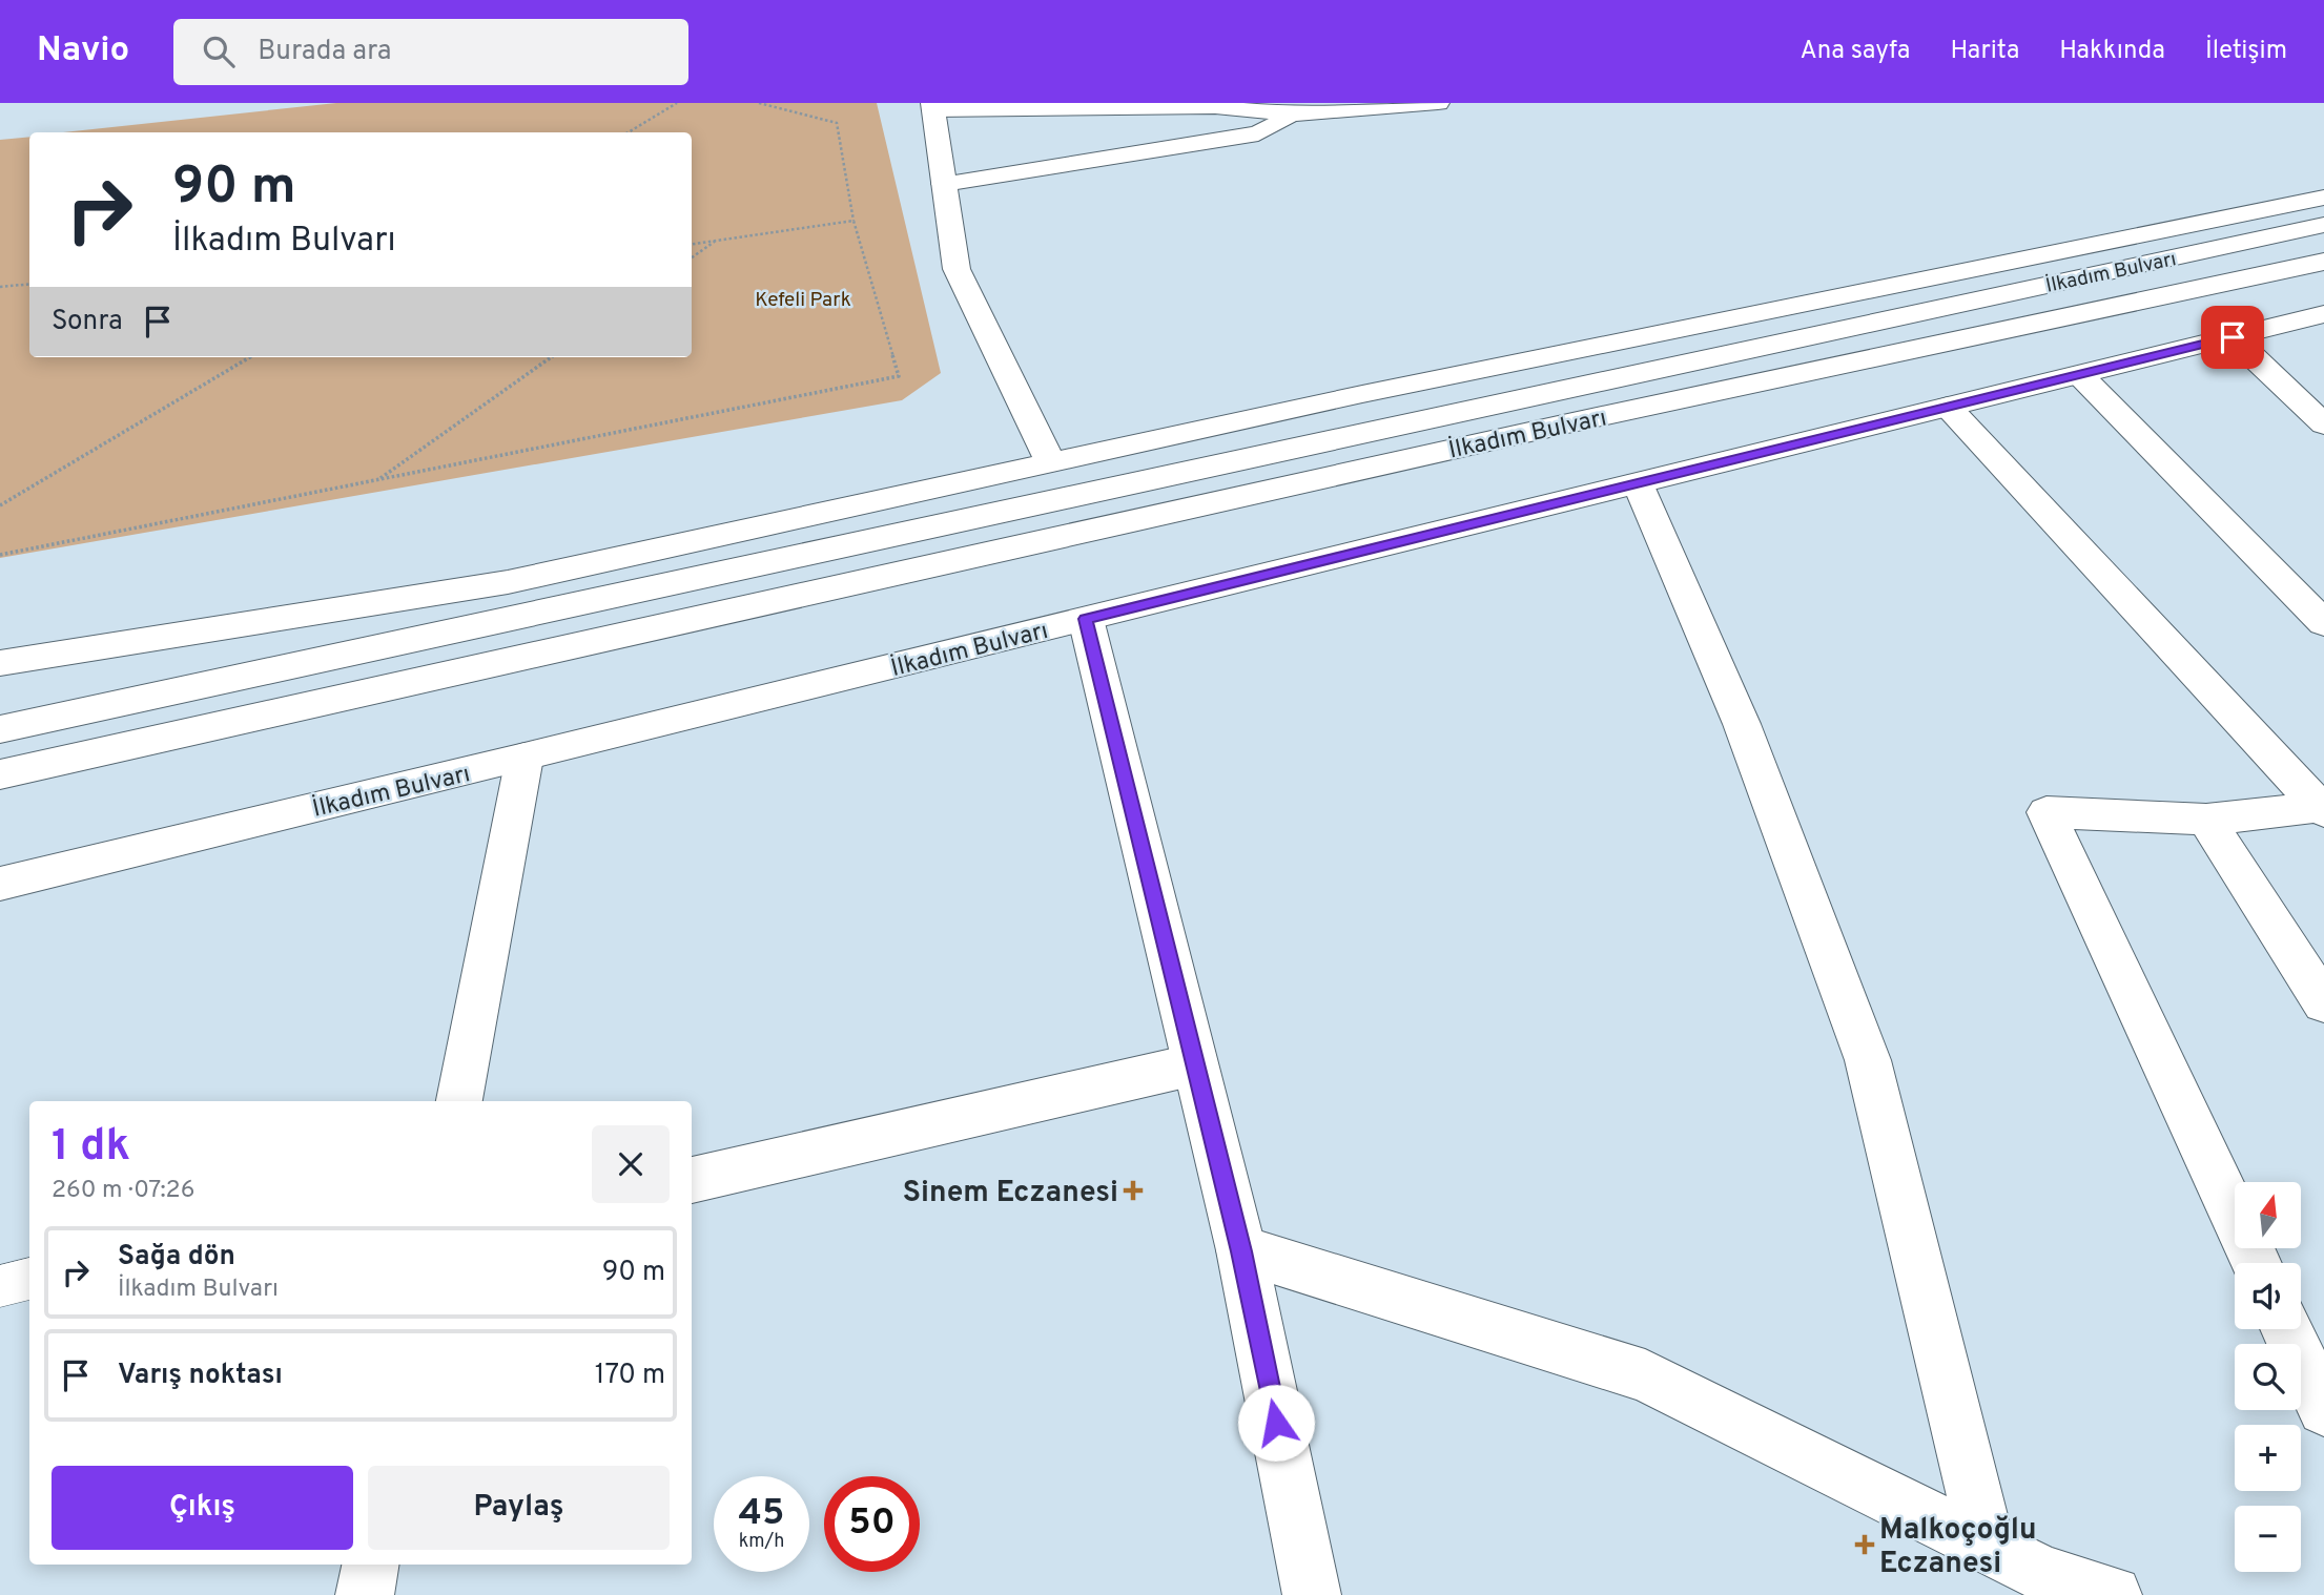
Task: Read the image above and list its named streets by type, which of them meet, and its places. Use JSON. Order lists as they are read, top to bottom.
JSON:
{
  "streets": {
    "main road": ["İlkadım Bulvarı"]
  },
  "parks": ["Kefeli Park"],
  "places": {
    "health": ["Sinem Eczanesi", "Malkoçoğlu Eczanesi"]
  },
  "north": "top",
  "page": {
    "header": "Navio",
    "search": "Burada ara",
    "nav": [
      "Ana sayfa",
      "Harita",
      "Hakkında",
      "İletişim"
    ],
    "turn": ["90 m", "İlkadım Bulvarı"],
    "then": "Sonra",
    "heading": ["1 dk", "260 m · 07:26"],
    "map_buttons": ["+", "−"],
    "list": [
      {
        "name": "Sağa dön",
        "note": "İlkadım Bulvarı",
        "value": "90 m"
      },
      {
        "name": "Varış noktası",
        "value": "170 m"
      }
    ],
    "buttons": ["Çıkış", "Paylaş"],
    "speed": "45 km/h",
    "limit": "50"
  }
}
